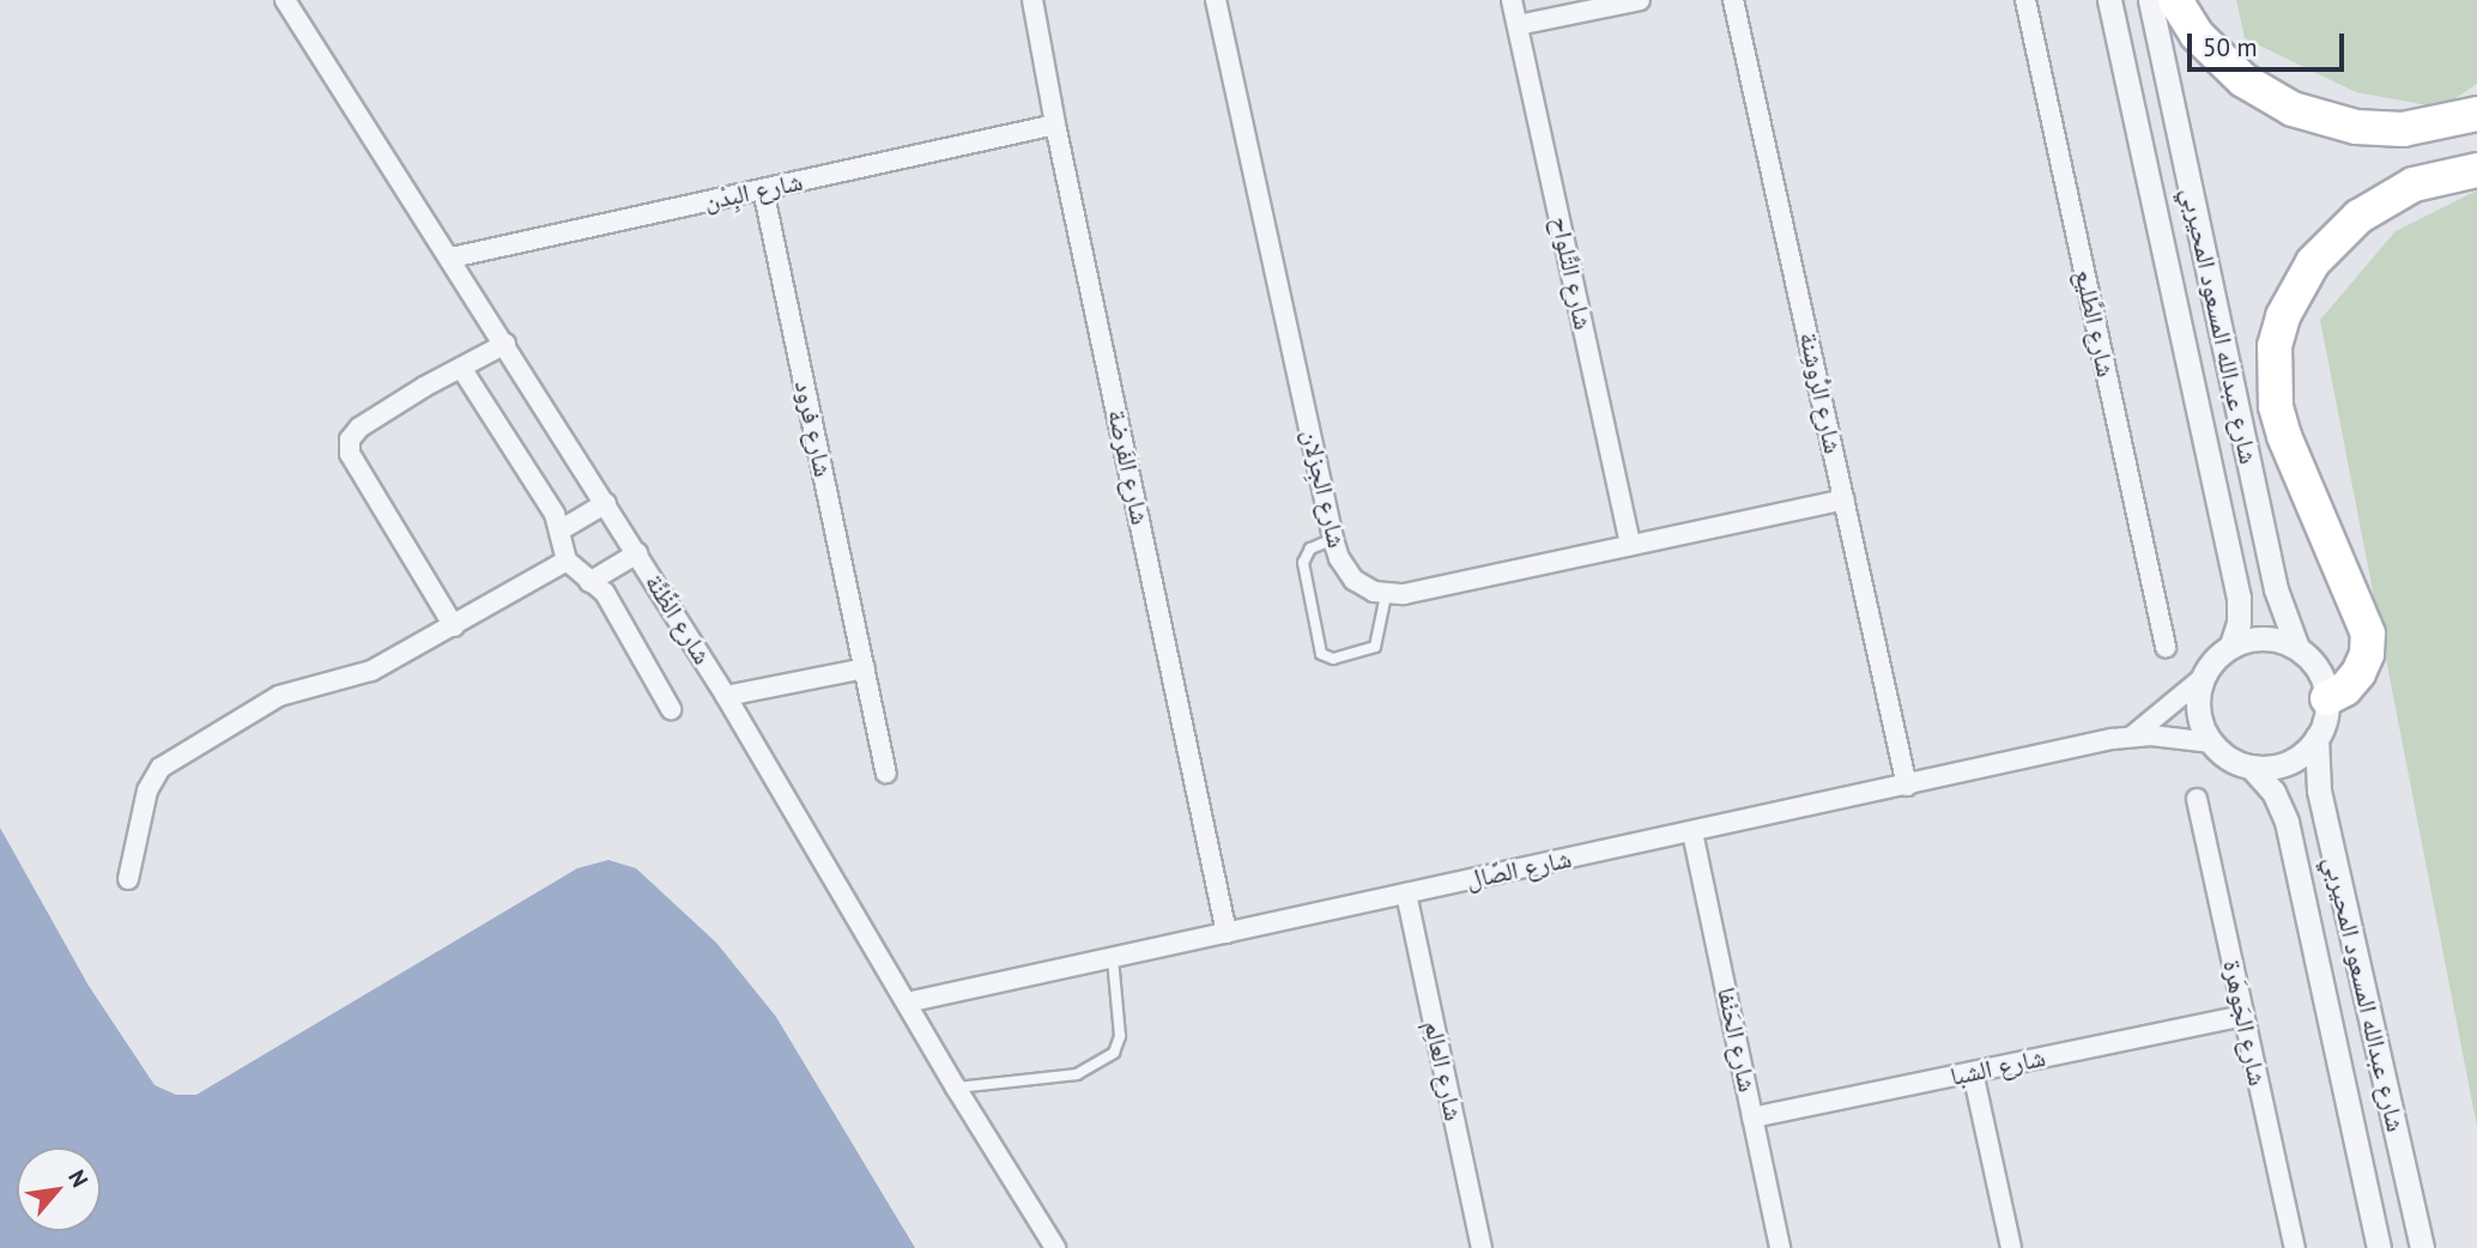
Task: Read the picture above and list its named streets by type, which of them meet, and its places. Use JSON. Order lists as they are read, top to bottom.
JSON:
{
  "streets": {
    "street": [
      "شارع البِدْن",
      "شارع التِّلواح",
      "شارع الطَّليع",
      "شارع عبدالله المسعود المحيربي",
      "شارع الرُّوشِنة",
      "شارع فرود",
      "شارع الفَرضة",
      "شارع الجِزلان",
      "شارع الظَّنَّة",
      "شارع الصَّال",
      "شارع الجَوهَرة",
      "شارع الحَنْفا",
      "شارع الشبا",
      "شارع العالِم"
    ]
  },
  "crossings": [
    ["شارع البِدْن", "شارع فرود"],
    ["شارع البِدْن", "شارع الفَرضة"],
    ["شارع البِدْن", "شارع الظَّنَّة"],
    ["شارع عبدالله المسعود المحيربي", "شارع الصَّال"],
    ["شارع الرُّوشِنة", "شارع الصَّال"],
    ["شارع الفَرضة", "شارع الصَّال"],
    ["شارع الظَّنَّة", "شارع الصَّال"],
    ["شارع الصَّال", "شارع الحَنْفا"],
    ["شارع الصَّال", "شارع العالِم"],
    ["شارع الجَوهَرة", "شارع الشبا"],
    ["شارع الحَنْفا", "شارع الشبا"]
  ],
  "scale_bar": "50 m",
  "north": "top right"
}
